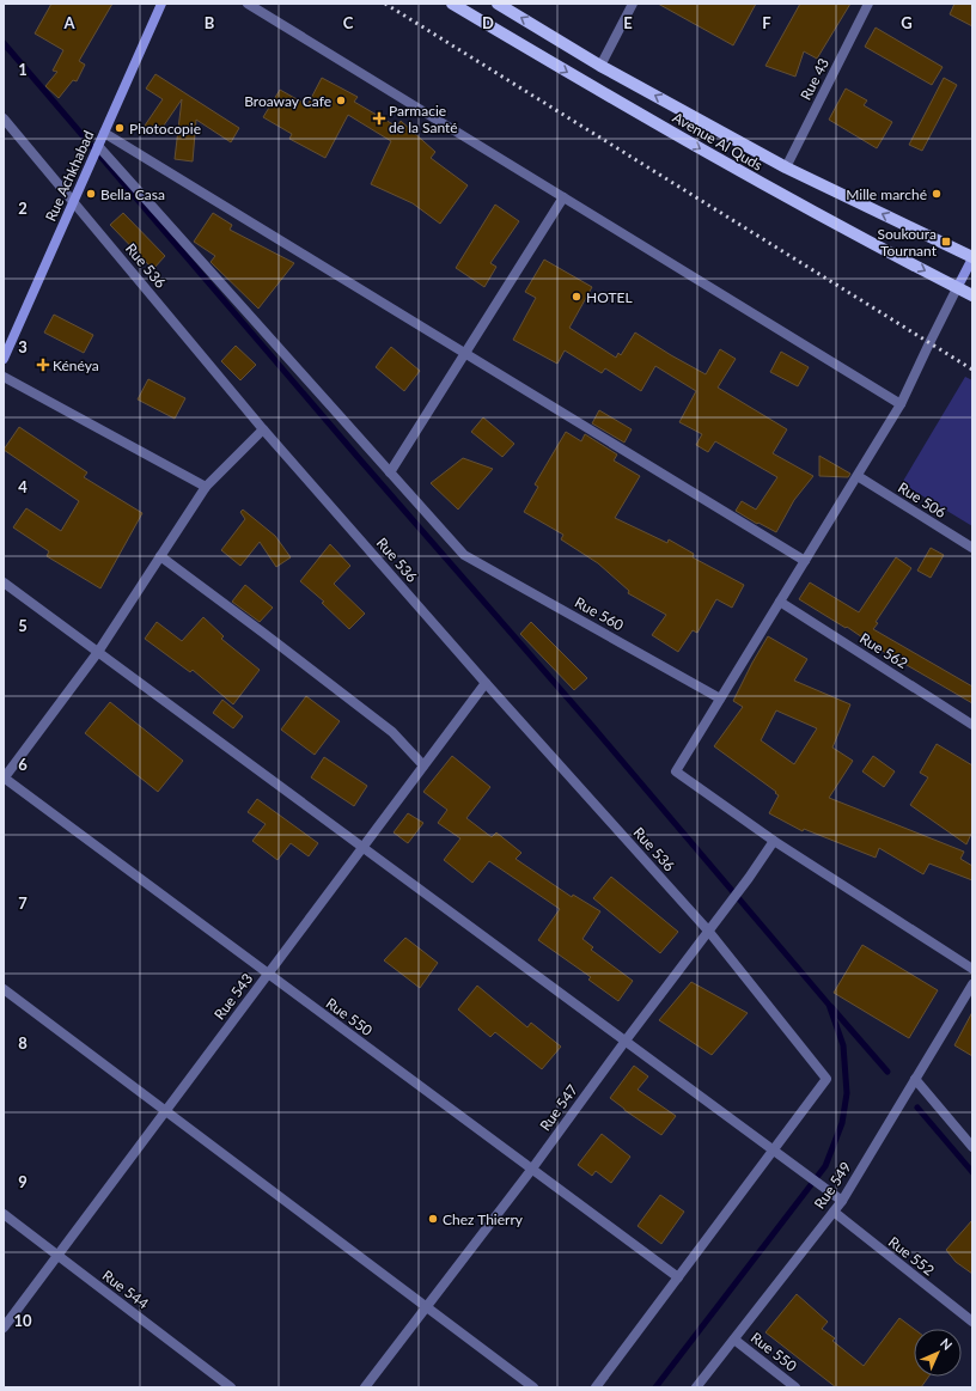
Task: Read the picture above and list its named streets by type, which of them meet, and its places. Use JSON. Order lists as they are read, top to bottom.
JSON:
{
  "streets": {
    "main road": ["Avenue Al Quds"],
    "street": [
      "Rue 43",
      "Rue Achkhabad",
      "Rue 536",
      "Rue 506",
      "Rue 560",
      "Rue 562",
      "Rue 543",
      "Rue 550",
      "Rue 547",
      "Rue 549",
      "Rue 552",
      "Rue 544"
    ]
  },
  "crossings": [
    ["Rue 43", "Avenue Al Quds"],
    ["Rue Achkhabad", "Rue 536"],
    ["Rue Achkhabad", "Rue 560"],
    ["Rue 536", "Rue 543"],
    ["Rue 536", "Rue 547"],
    ["Rue 543", "Rue 550"],
    ["Rue 543", "Rue 544"],
    ["Rue 550", "Rue 547"],
    ["Rue 550", "Rue 549"],
    ["Rue 549", "Rue 552"]
  ],
  "places": {
    "other": [
      "Broaway Cafe",
      "Photocopie",
      "Bella Casa",
      "Mille marché",
      "HOTEL",
      "Chez Thierry"
    ],
    "health": ["Parmacie de la Santé", "Kénéya"],
    "transit": ["Soukoura Tournant"]
  },
  "north": "top right",
  "grid": {
    "columns": [
      "A",
      "B",
      "C",
      "D",
      "E",
      "F",
      "G"
    ],
    "rows": [
      "1",
      "2",
      "3",
      "4",
      "5",
      "6",
      "7",
      "8",
      "9",
      "10"
    ]
  }
}
